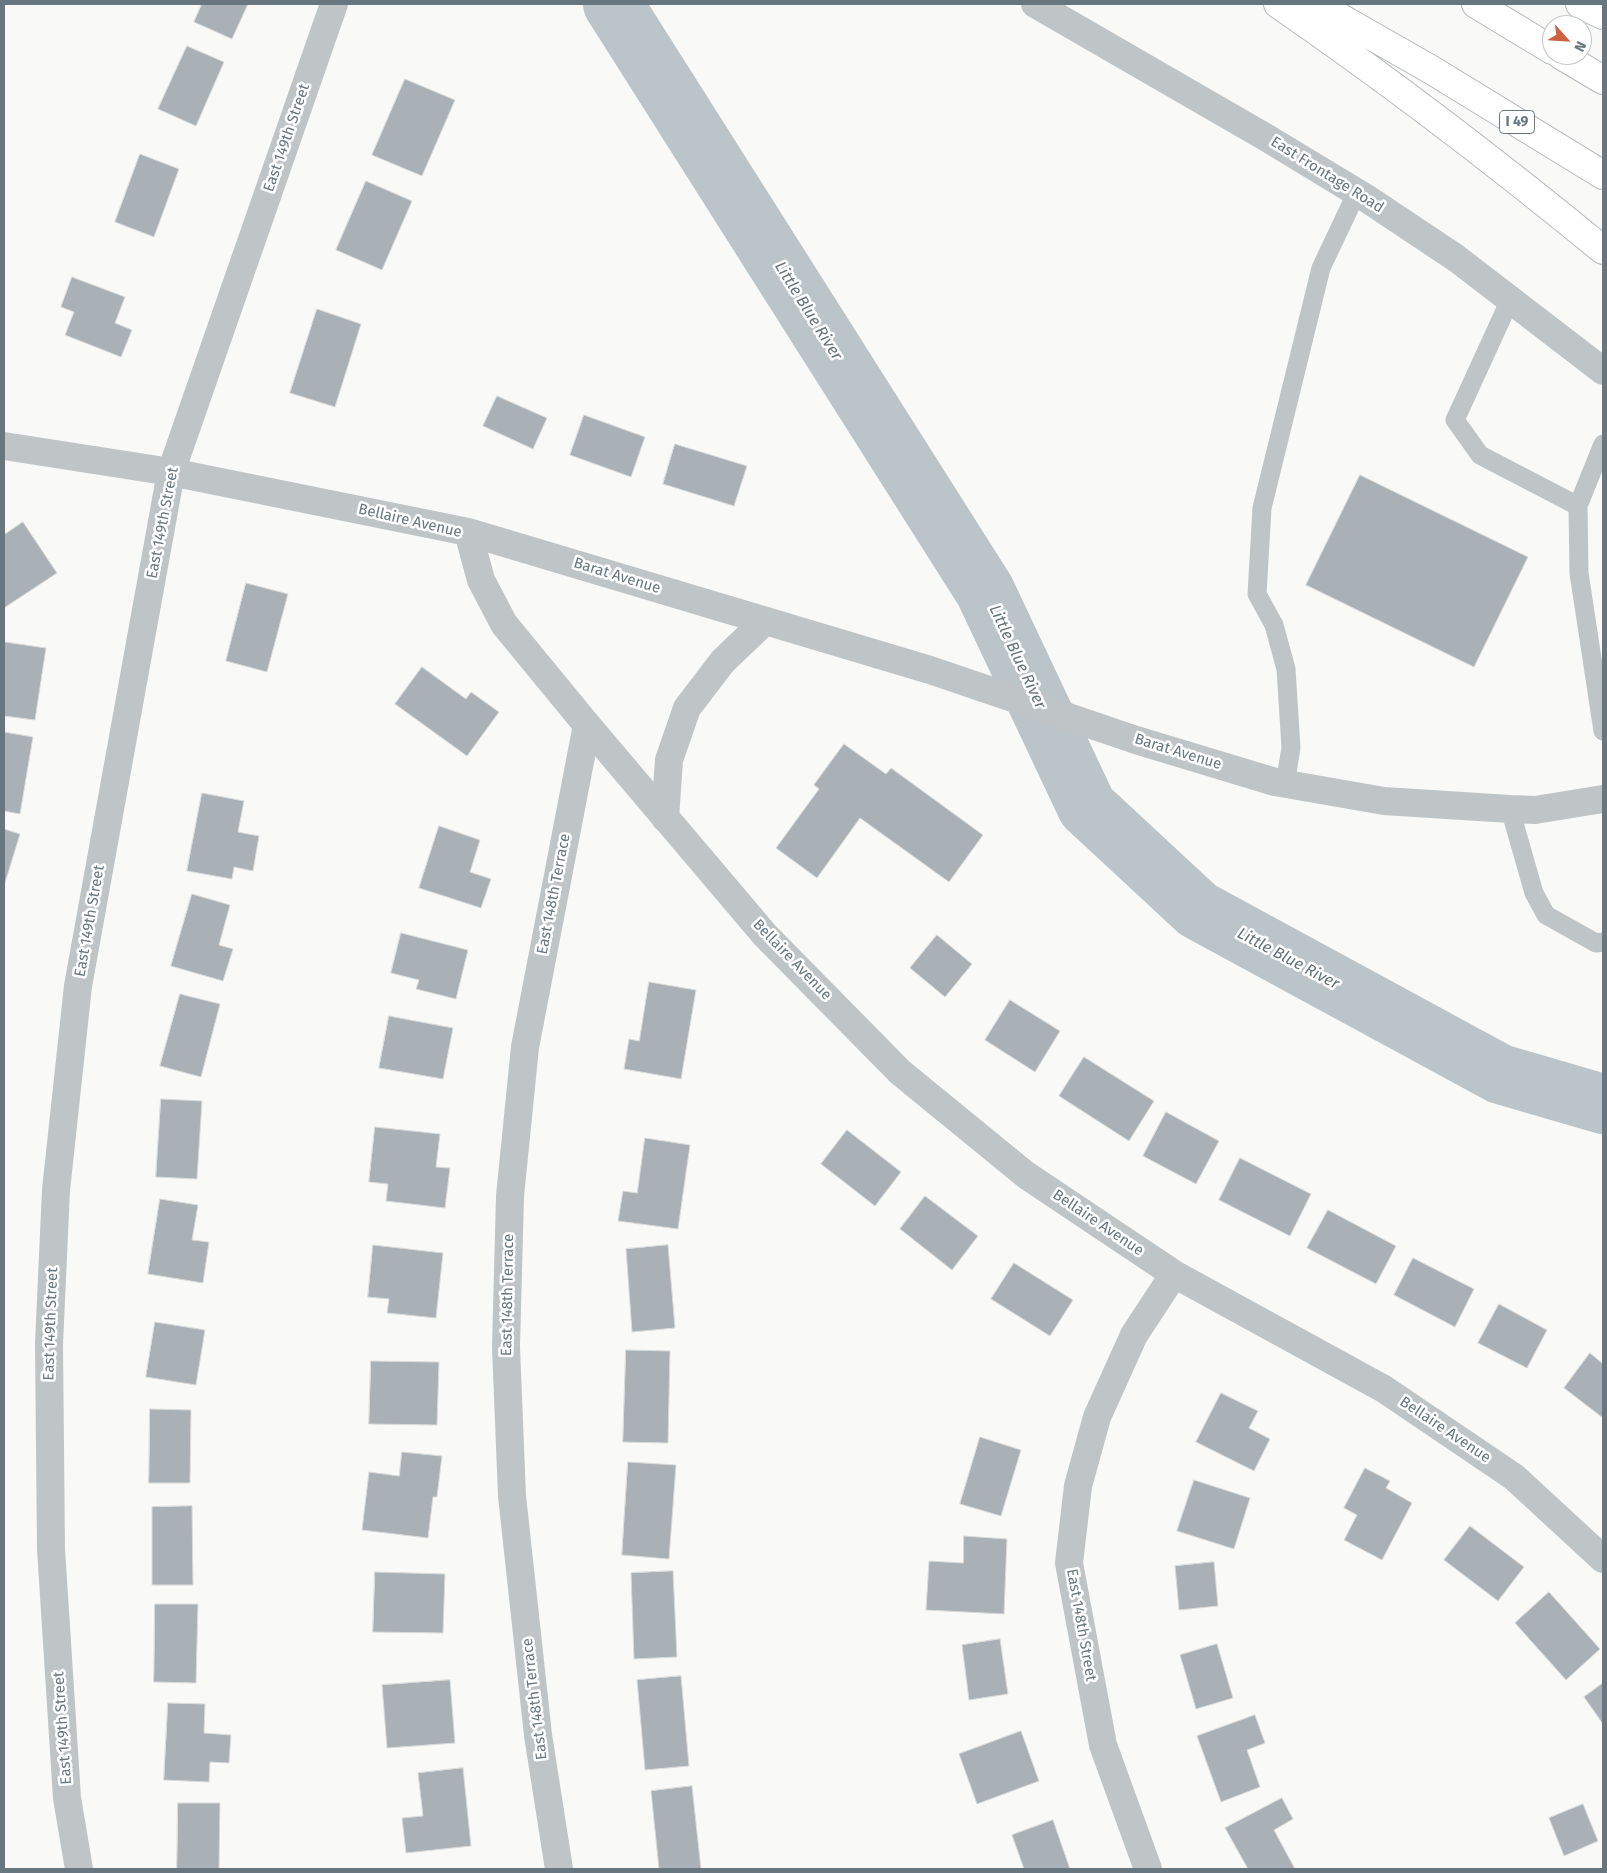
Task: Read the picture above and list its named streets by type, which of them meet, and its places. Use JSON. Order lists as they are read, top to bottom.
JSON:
{
  "streets": {
    "highway": ["I 49"],
    "street": [
      "East 149th Street",
      "East Frontage Road",
      "Bellaire Avenue",
      "Barat Avenue",
      "East 148th Terrace",
      "East 148th Street"
    ]
  },
  "crossings": [
    ["East 149th Street", "Bellaire Avenue"],
    ["Bellaire Avenue", "Barat Avenue"],
    ["Bellaire Avenue", "East 148th Terrace"],
    ["Bellaire Avenue", "East 148th Street"]
  ],
  "water": ["Little Blue River"],
  "north": "bottom right"
}
